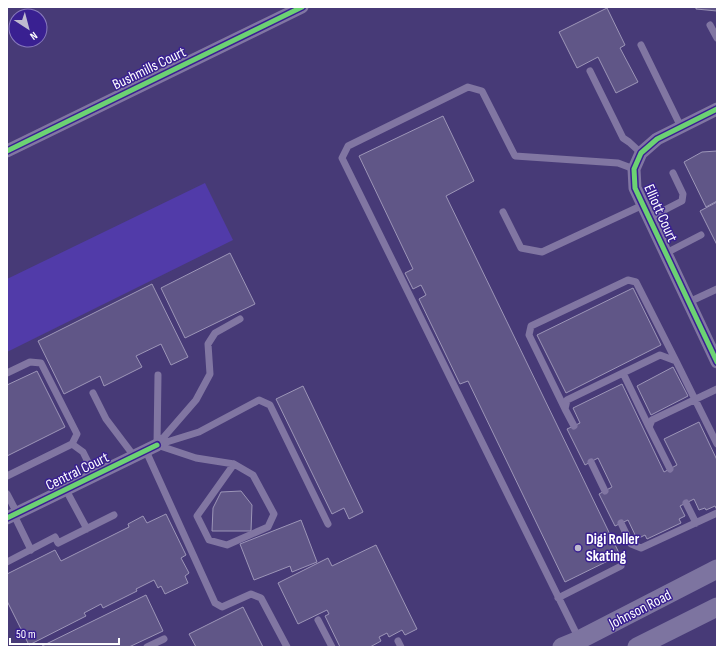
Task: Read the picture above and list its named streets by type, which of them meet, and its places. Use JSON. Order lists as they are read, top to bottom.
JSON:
{
  "streets": {
    "main road": ["Johnson Road"],
    "street": ["Bushmills Court", "Elliott Court", "Central Court"]
  },
  "places": ["Digi Roller Skating"],
  "scale_bar": "50 m",
  "north": "bottom right"
}
